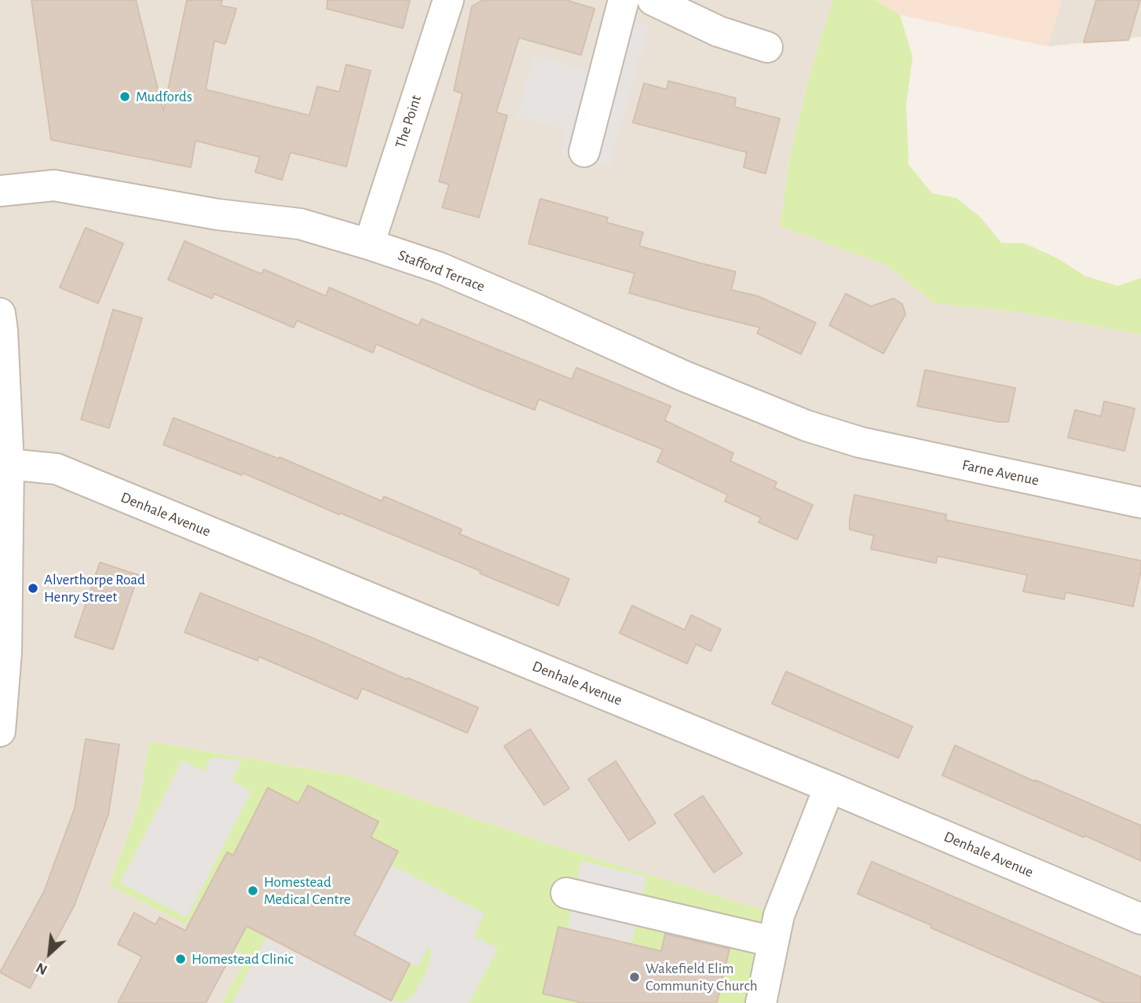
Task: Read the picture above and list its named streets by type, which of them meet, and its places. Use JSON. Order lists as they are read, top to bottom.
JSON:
{
  "streets": {
    "street": [
      "The Point",
      "Stafford Terrace",
      "Farne Avenue",
      "Denhale Avenue"
    ]
  },
  "crossings": [
    ["The Point", "Stafford Terrace"],
    ["Stafford Terrace", "Farne Avenue"]
  ],
  "places": [
    "Mudfords",
    "Alverthorpe Road Henry Street",
    "Homestead Medical Centre",
    "Homestead Clinic",
    "Wakefield Elim Community Church"
  ],
  "north": "bottom left"
}
